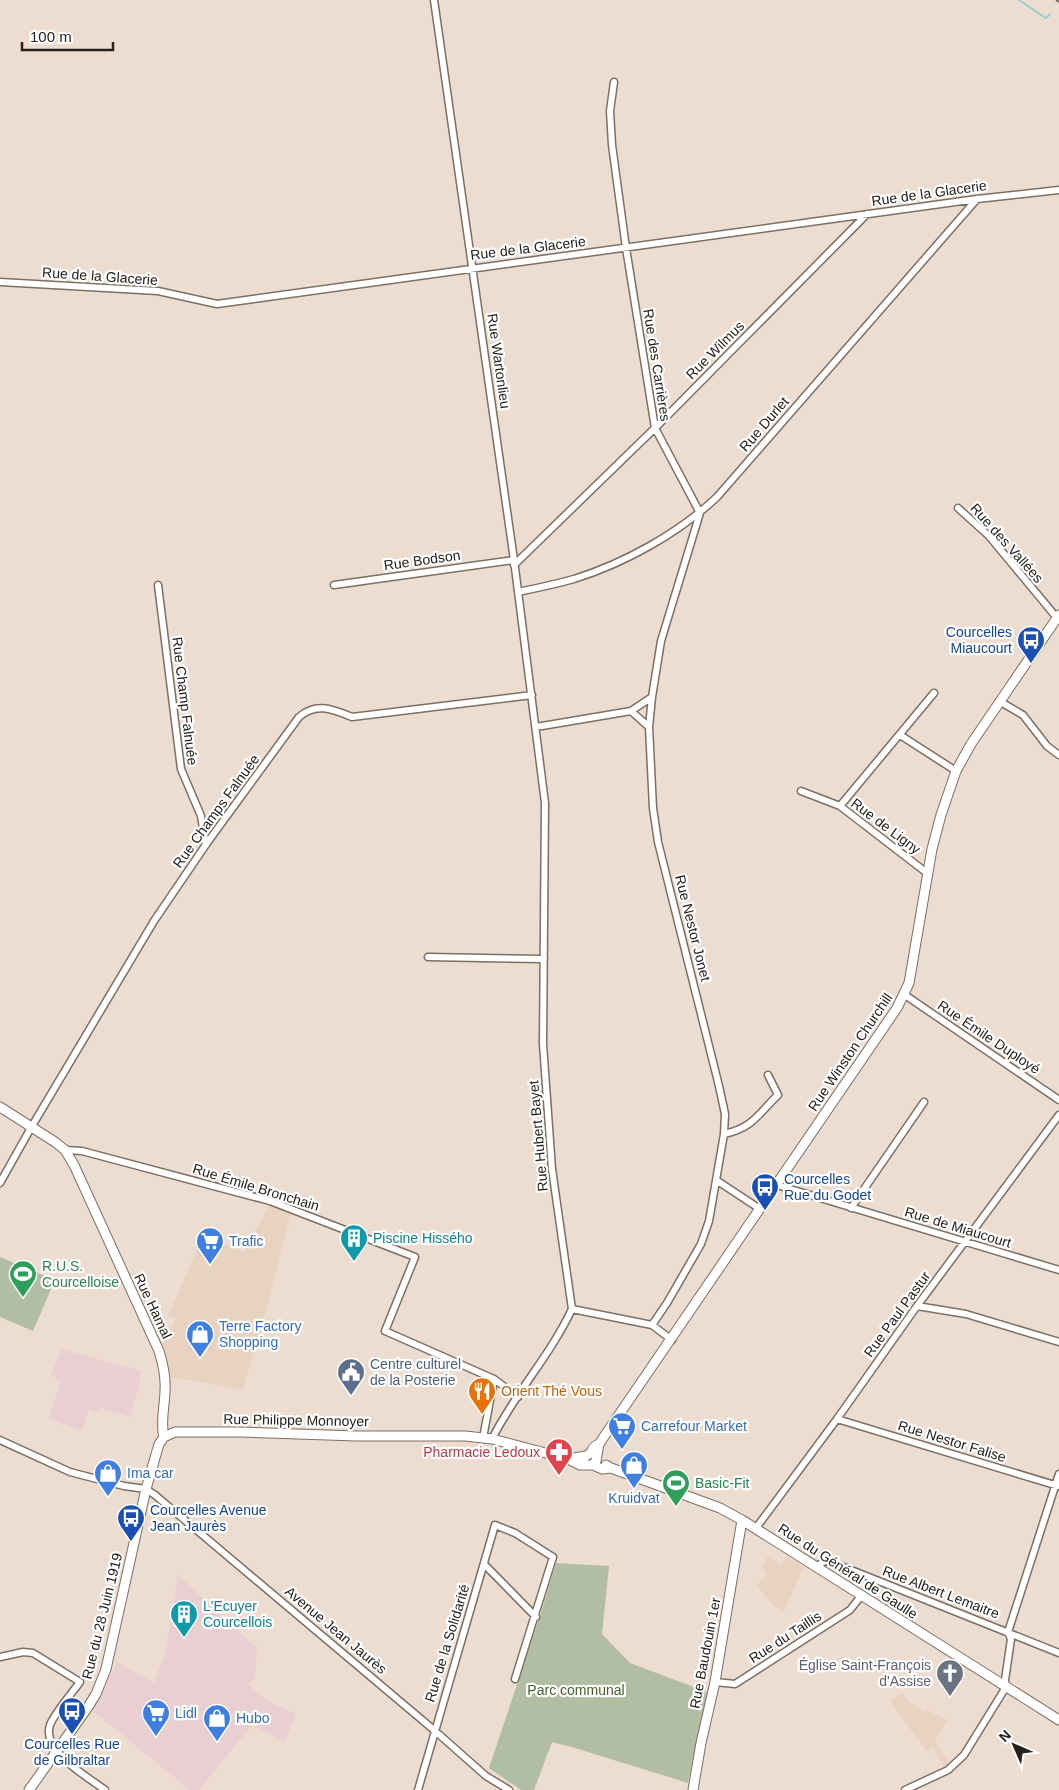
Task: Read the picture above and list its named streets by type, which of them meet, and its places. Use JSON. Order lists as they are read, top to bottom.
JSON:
{
  "streets": {
    "main road": [
      "Rue Winston Churchill",
      "Rue Hamal",
      "Rue Philippe Monnoyer",
      "Rue du Général de Gaulle",
      "Rue du 28 Juin 1919",
      "Rue Baudouin 1er"
    ],
    "street": [
      "Rue de la Glacerie",
      "Rue Wilmus",
      "Rue Wartonlieu",
      "Rue des Carrières",
      "Rue Durlet",
      "Rue des Vallées",
      "Rue Bodson",
      "Rue Champ Falnuée",
      "Rue Champs Falnuée",
      "Rue de Ligny",
      "Rue Nestor Jonet",
      "Rue Émile Duployé",
      "Rue Hubert Bayet",
      "Rue Émile Bronchain",
      "Rue de Miaucourt",
      "Rue Paul Pastur",
      "Rue Nestor Falise",
      "Rue Albert Lemaitre",
      "Avenue Jean Jaurès",
      "Rue du Taillis",
      "Rue de la Solidarité"
    ]
  },
  "crossings": [
    ["Rue de la Glacerie", "Rue Wilmus"],
    ["Rue de la Glacerie", "Rue Wartonlieu"],
    ["Rue de la Glacerie", "Rue des Carrières"],
    ["Rue de la Glacerie", "Rue Durlet"],
    ["Rue Wilmus", "Rue Wartonlieu"],
    ["Rue Wilmus", "Rue des Carrières"],
    ["Rue Wilmus", "Rue Bodson"],
    ["Rue Wartonlieu", "Rue Durlet"],
    ["Rue Wartonlieu", "Rue Bodson"],
    ["Rue Wartonlieu", "Rue Champs Falnuée"],
    ["Rue Wartonlieu", "Rue Hubert Bayet"],
    ["Rue des Carrières", "Rue Durlet"],
    ["Rue des Vallées", "Rue Winston Churchill"],
    ["Rue Champ Falnuée", "Rue Champs Falnuée"],
    ["Rue Champs Falnuée", "Rue Hamal"],
    ["Rue de Ligny", "Rue Winston Churchill"],
    ["Rue Émile Duployé", "Rue Winston Churchill"],
    ["Rue Winston Churchill", "Rue de Miaucourt"],
    ["Rue Winston Churchill", "Rue du Général de Gaulle"],
    ["Rue Émile Bronchain", "Rue Hamal"],
    ["Rue de Miaucourt", "Rue Paul Pastur"],
    ["Rue Hamal", "Rue Philippe Monnoyer"],
    ["Rue Paul Pastur", "Rue Nestor Falise"],
    ["Rue Paul Pastur", "Rue du Général de Gaulle"],
    ["Rue Philippe Monnoyer", "Rue du Général de Gaulle"],
    ["Rue du Général de Gaulle", "Rue Albert Lemaitre"],
    ["Rue du Général de Gaulle", "Rue du Taillis"],
    ["Rue du Général de Gaulle", "Rue Baudouin 1er"],
    ["Rue du 28 Juin 1919", "Avenue Jean Jaurès"],
    ["Avenue Jean Jaurès", "Rue de la Solidarité"],
    ["Rue du Taillis", "Rue Baudouin 1er"]
  ],
  "parks": ["Parc communal"],
  "places": {
    "bus stop": [
      "Courcelles Miaucourt",
      "Courcelles Rue du Godet",
      "Courcelles Avenue Jean Jaurès",
      "Courcelles Rue de Gilbraltar"
    ],
    "building": ["Piscine Hissého", "L'Ecuyer Courcellois"],
    "supermarket": ["Trafic", "Carrefour Market", "Lidl"],
    "sports": ["R.U.S. Courcelloise", "Basic-Fit"],
    "shop": [
      "Terre Factory Shopping",
      "Kruidvat",
      "Ima car",
      "Hubo"
    ],
    "public building": ["Centre culturel de la Posterie"],
    "restaurant": ["Orient Thé Vous"],
    "pharmacy": ["Pharmacie Ledoux"],
    "church": ["Église Saint-François d'Assise"]
  },
  "scale_bar": "100 m",
  "north": "top left"
}
